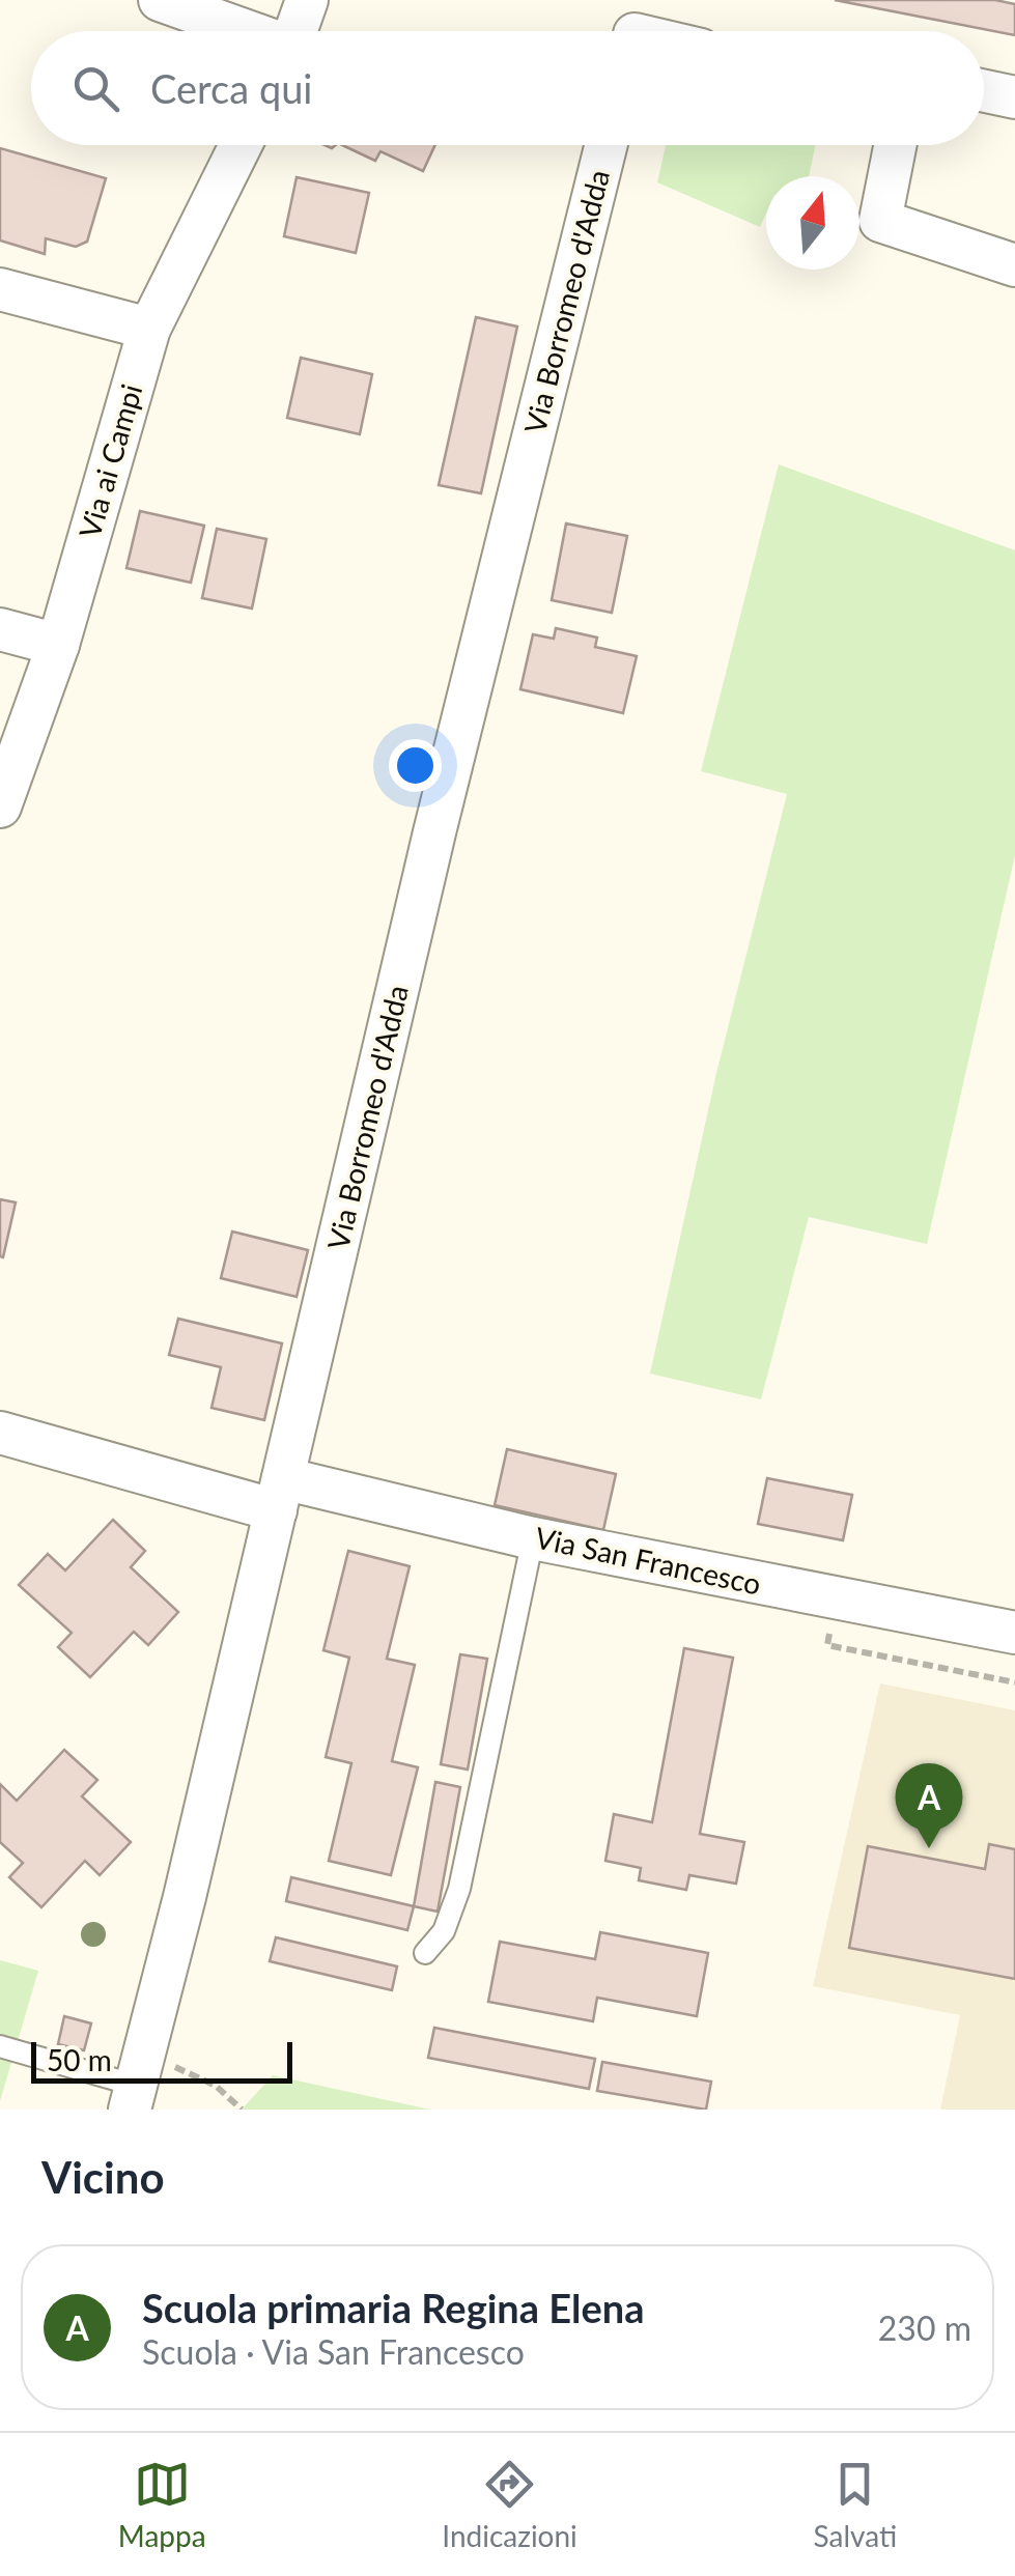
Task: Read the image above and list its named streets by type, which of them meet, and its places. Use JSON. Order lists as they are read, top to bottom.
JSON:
{
  "streets": {
    "street": ["Via Borromeo d'Adda", "Via ai Campi", "Via San Francesco"]
  },
  "crossings": [
    ["Via Borromeo d'Adda", "Via San Francesco"]
  ],
  "scale_bar": "50 m",
  "north": "top",
  "page": {
    "search": "Cerca qui",
    "pins": "A",
    "scale": "50 m",
    "heading": "Vicino",
    "list": [
      {
        "mark": "A",
        "name": "Scuola primaria Regina Elena",
        "note": "Scuola · Via San Francesco",
        "value": "230 m"
      }
    ],
    "nav": ["Mappa", "Indicazioni", "Salvati"]
  }
}
